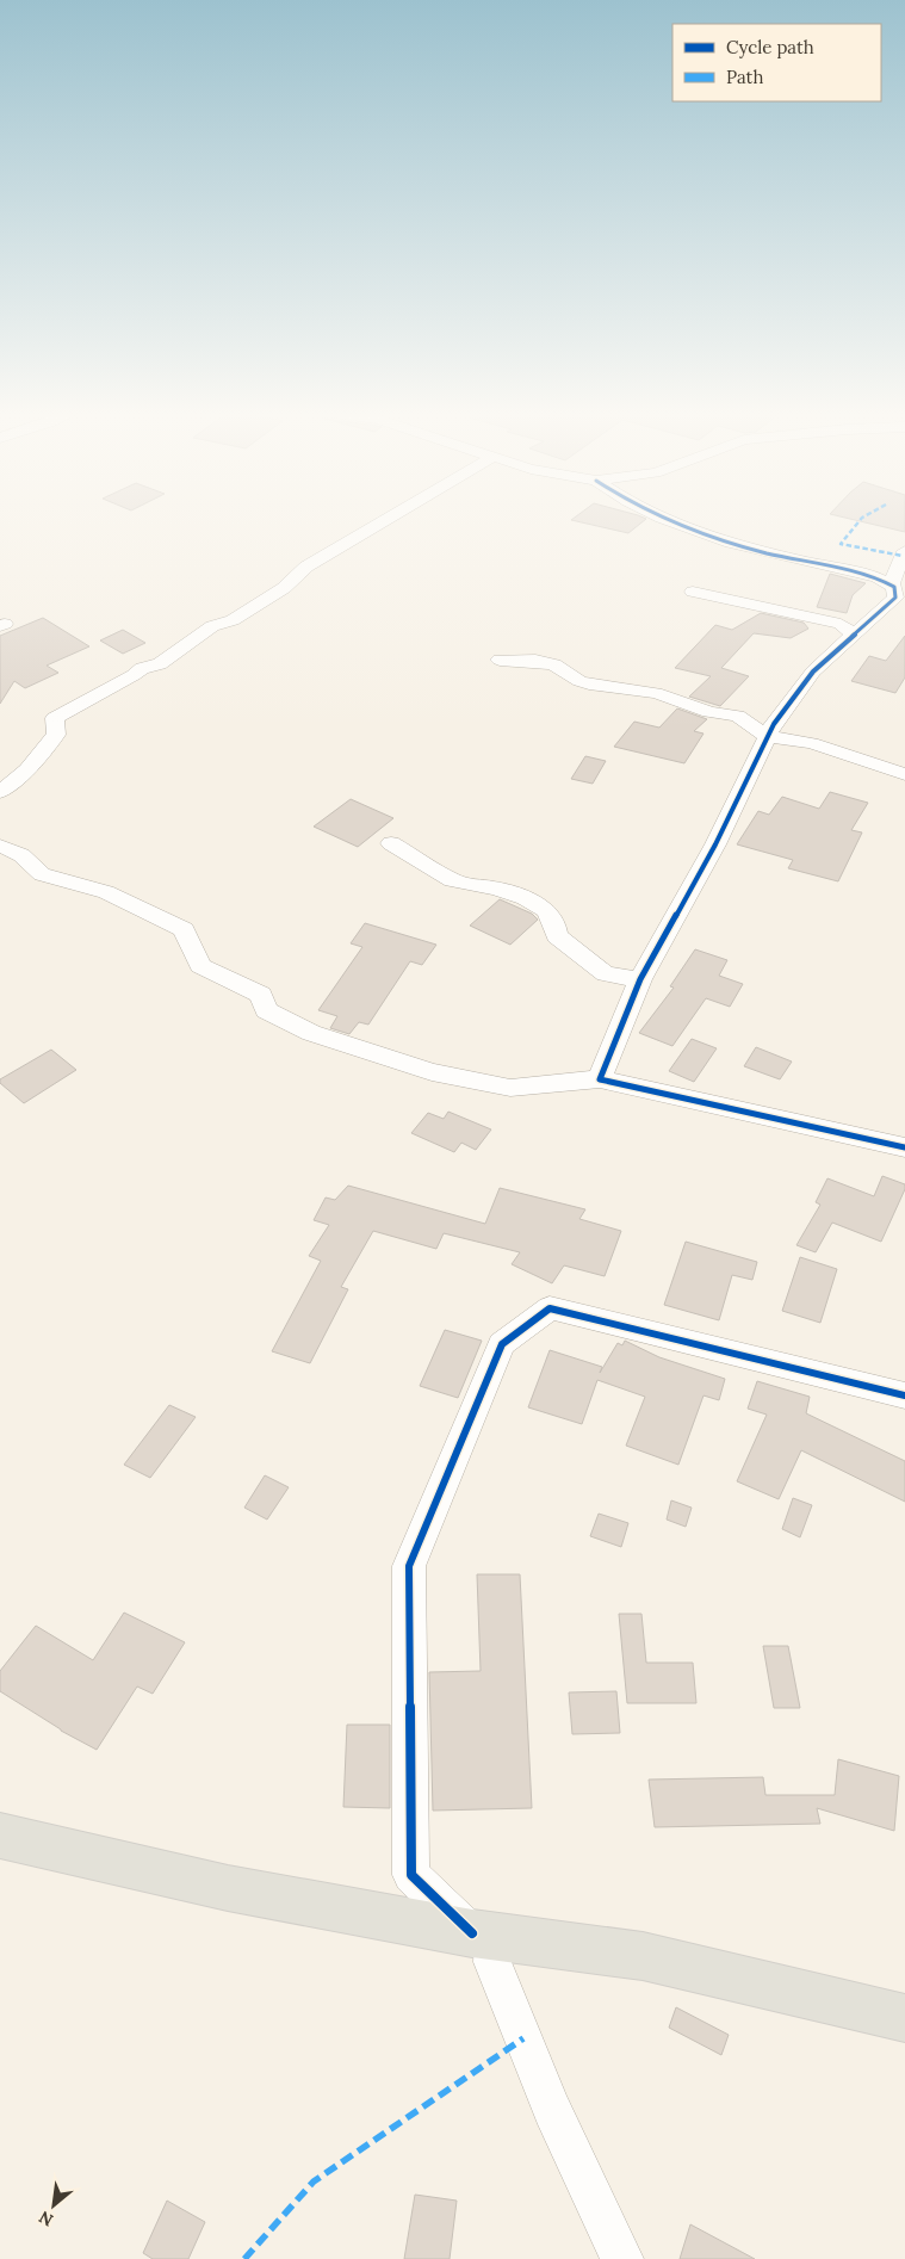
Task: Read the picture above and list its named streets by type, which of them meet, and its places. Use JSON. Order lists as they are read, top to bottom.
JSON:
{
  "legend": ["Cycle path", "Path"],
  "north": "bottom left"
}
